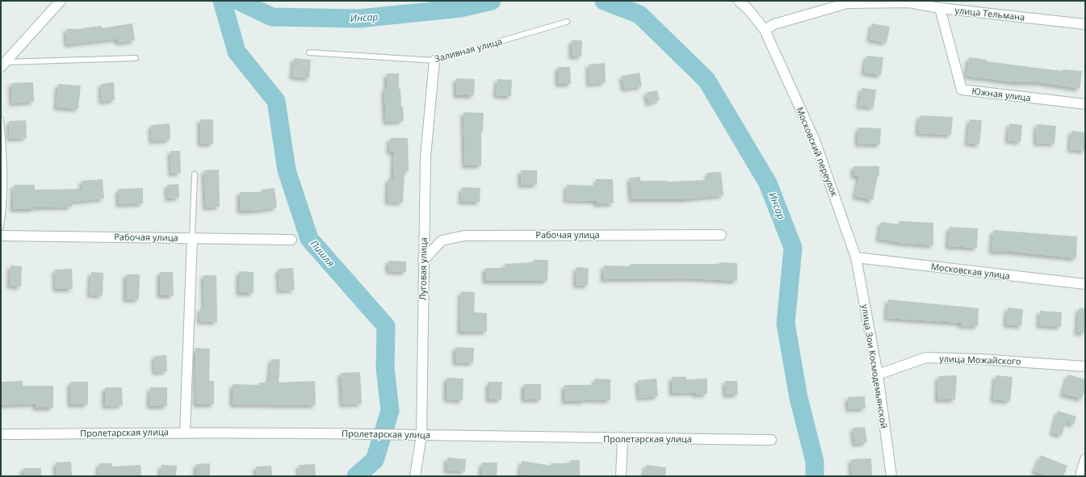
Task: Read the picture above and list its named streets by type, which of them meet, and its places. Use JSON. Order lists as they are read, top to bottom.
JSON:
{
  "streets": {
    "street": [
      "улица Тельмана",
      "Южная улица",
      "Московский переулок",
      "Рабочая улица",
      "Луговая улица",
      "Московская улица",
      "улица Можайского",
      "улица Зои Космодемьянской",
      "Пролетарская улица"
    ],
    "lane": ["Заливная улица"]
  },
  "crossings": [
    ["улица Тельмана", "Южная улица"],
    ["улица Тельмана", "Московский переулок"],
    ["Заливная улица", "Луговая улица"],
    ["Московский переулок", "Московская улица"],
    ["Московский переулок", "улица Зои Космодемьянской"],
    ["Рабочая улица", "Луговая улица"],
    ["Луговая улица", "Пролетарская улица"],
    ["Московская улица", "улица Зои Космодемьянской"],
    ["улица Можайского", "улица Зои Космодемьянской"]
  ],
  "water": ["Инсар", "Пишля"]
}
